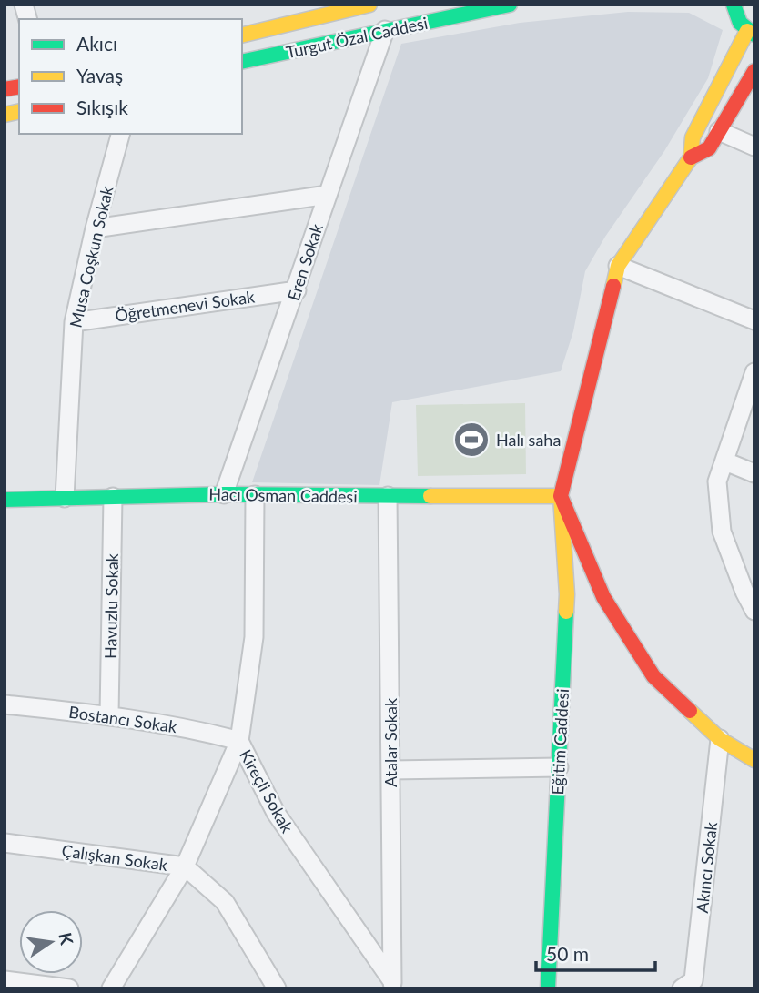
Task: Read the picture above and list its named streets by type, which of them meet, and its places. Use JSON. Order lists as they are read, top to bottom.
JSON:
{
  "streets": {
    "main road": ["Turgut Özal Caddesi", "Hacı Osman Caddesi", "Eğitim Caddesi"],
    "street": [
      "Musa Coşkun Sokak",
      "Eren Sokak",
      "Öğretmenevi Sokak",
      "Havuzlu Sokak",
      "Bostancı Sokak",
      "Atalar Sokak",
      "Kireçli Sokak",
      "Çalışkan Sokak",
      "Akıncı Sokak"
    ]
  },
  "crossings": [
    ["Turgut Özal Caddesi", "Eren Sokak"],
    ["Musa Coşkun Sokak", "Öğretmenevi Sokak"],
    ["Musa Coşkun Sokak", "Hacı Osman Caddesi"],
    ["Eren Sokak", "Öğretmenevi Sokak"],
    ["Eren Sokak", "Hacı Osman Caddesi"],
    ["Hacı Osman Caddesi", "Havuzlu Sokak"],
    ["Hacı Osman Caddesi", "Eğitim Caddesi"],
    ["Hacı Osman Caddesi", "Atalar Sokak"],
    ["Hacı Osman Caddesi", "Kireçli Sokak"],
    ["Havuzlu Sokak", "Bostancı Sokak"],
    ["Bostancı Sokak", "Kireçli Sokak"],
    ["Atalar Sokak", "Kireçli Sokak"]
  ],
  "places": {
    "sports": ["Halı saha"]
  },
  "legend": ["Akıcı", "Yavaş", "Sıkışık"],
  "scale_bar": "50 m",
  "north": "right"
}
